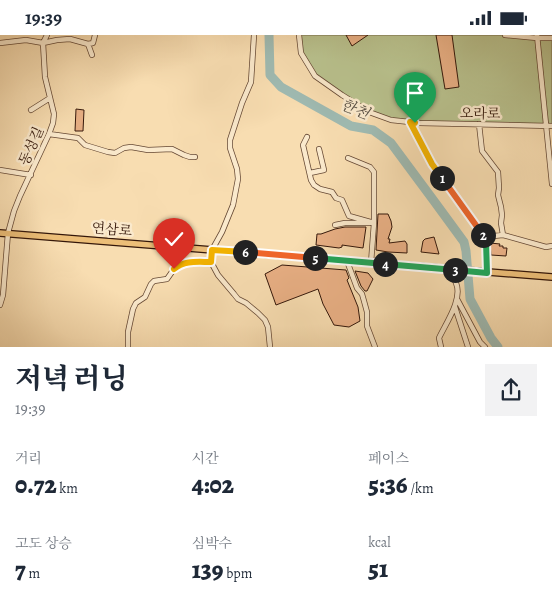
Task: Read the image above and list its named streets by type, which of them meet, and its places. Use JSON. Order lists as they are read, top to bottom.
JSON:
{
  "streets": {
    "main road": ["연삼로"],
    "street": ["오라로", "동성길"]
  },
  "crossings": [
    ["동성길", "연삼로"]
  ],
  "water": ["한천"],
  "page": {
    "status": "19:39",
    "pins": [
      "1",
      "2",
      "6",
      "5",
      "4",
      "3"
    ],
    "heading": ["저녁 러닝", "19:39"],
    "stats": [
      ["거리", "0.72 km"],
      ["시간", "4:02"],
      ["페이스", "5:36 /km"],
      ["고도 상승", "7 m"],
      ["심박수", "139 bpm"],
      ["kcal", "51"]
    ]
  }
}
